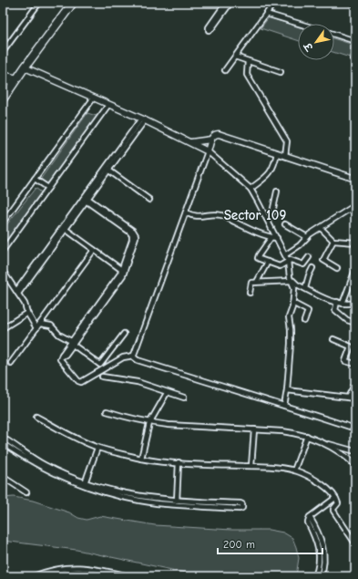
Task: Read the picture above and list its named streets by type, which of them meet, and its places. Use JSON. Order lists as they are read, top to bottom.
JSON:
{
  "districts": ["Sector 109"],
  "scale_bar": "200 m",
  "north": "bottom left"
}
